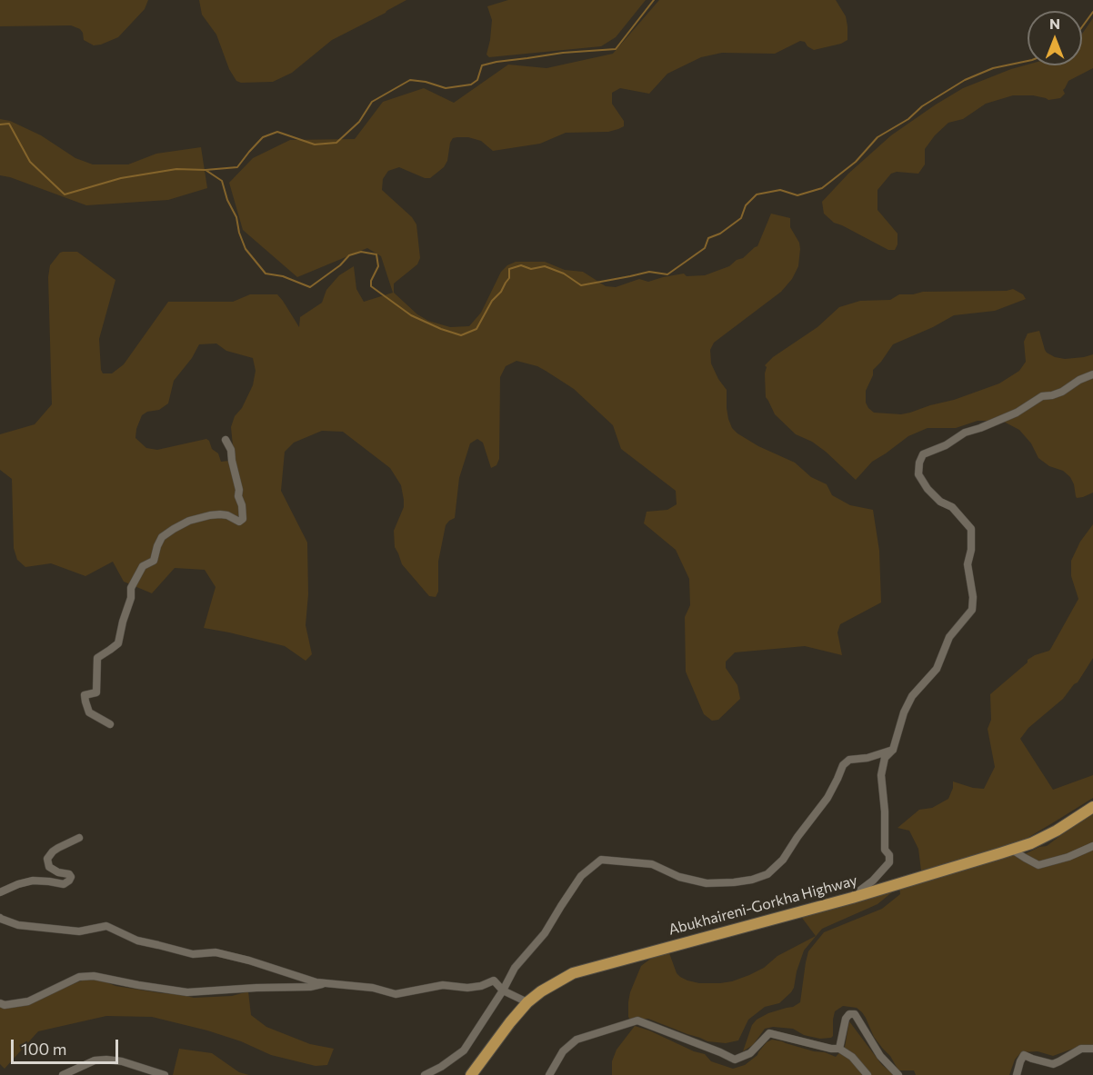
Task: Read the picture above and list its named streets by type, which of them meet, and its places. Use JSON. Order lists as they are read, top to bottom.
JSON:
{
  "streets": {
    "main road": ["Abukhaireni-Gorkha Highway"]
  },
  "scale_bar": "100 m",
  "north": "top"
}
